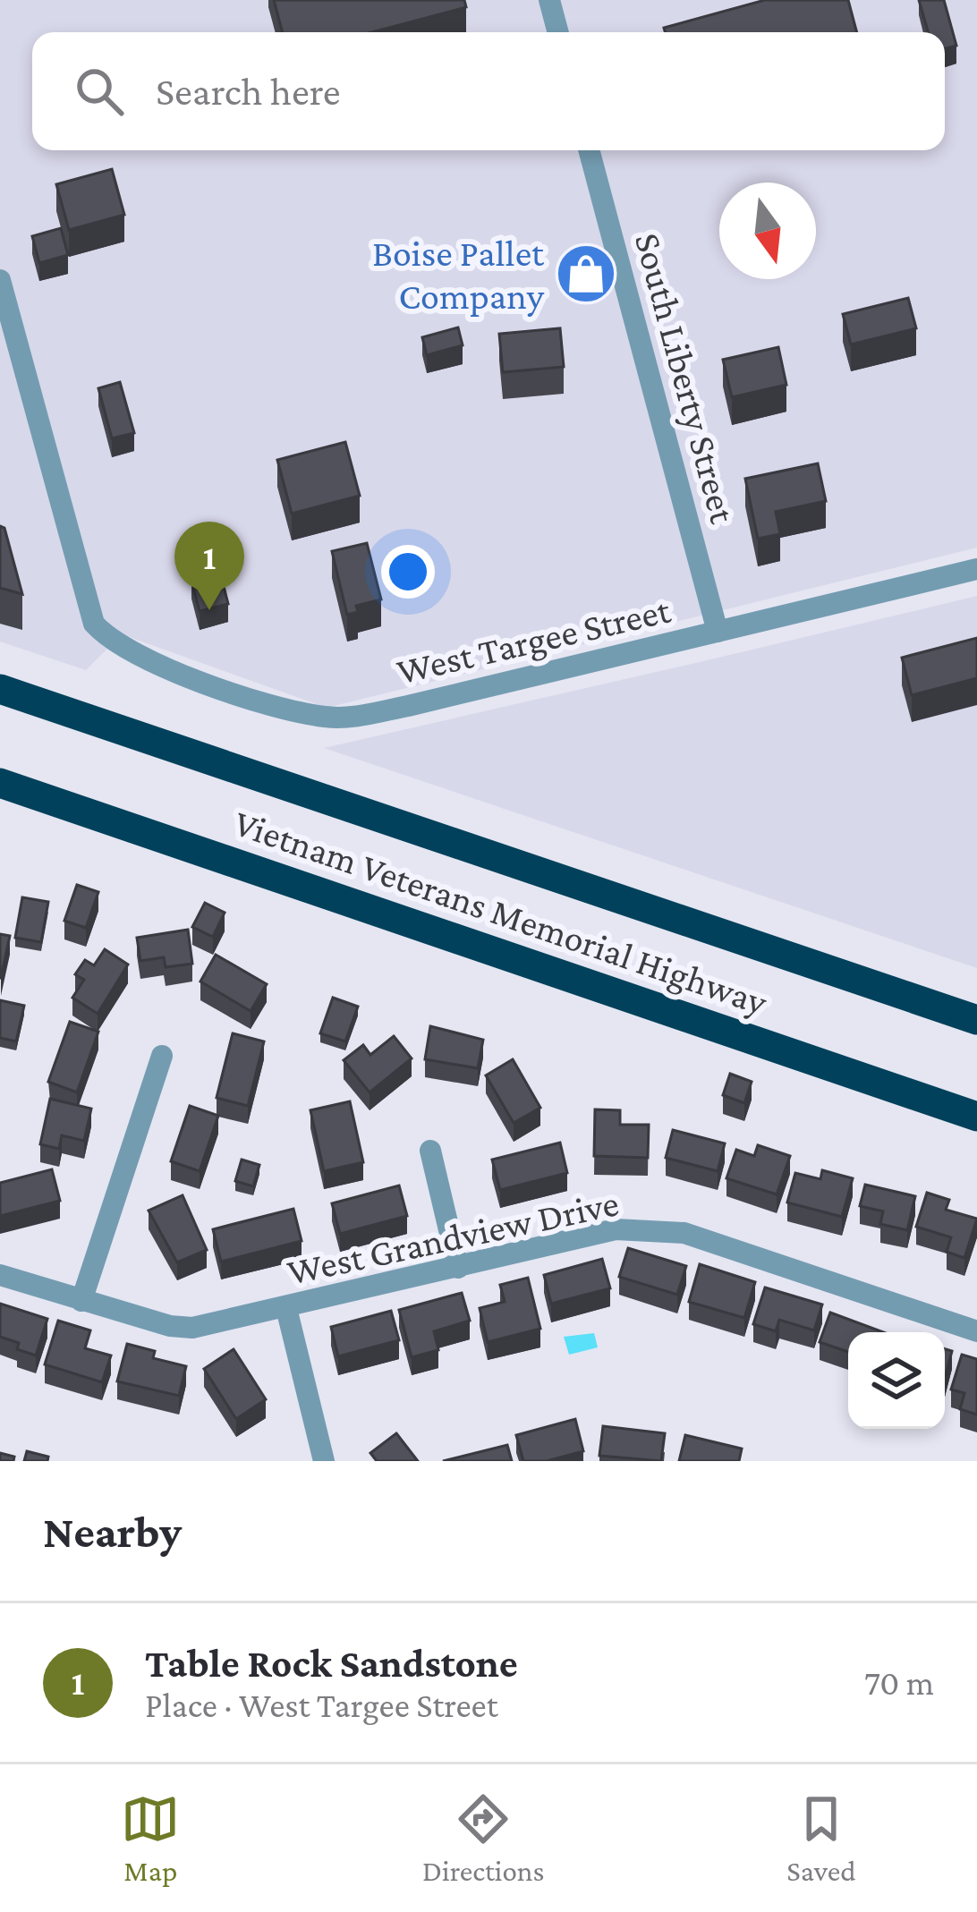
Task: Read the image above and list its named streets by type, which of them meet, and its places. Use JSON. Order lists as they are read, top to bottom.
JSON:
{
  "streets": {
    "highway": ["Vietnam Veterans Memorial Highway"],
    "street": ["South Liberty Street", "West Targee Street", "West Grandview Drive"]
  },
  "crossings": [
    ["South Liberty Street", "West Targee Street"]
  ],
  "places": {
    "shop": ["Boise Pallet Company"]
  },
  "north": "bottom",
  "page": {
    "search": "Search here",
    "pins": "1",
    "heading": "Nearby",
    "list": [
      {
        "mark": "1",
        "name": "Table Rock Sandstone",
        "note": "Place · West Targee Street",
        "value": "70 m"
      }
    ],
    "nav": ["Map", "Directions", "Saved"]
  }
}
